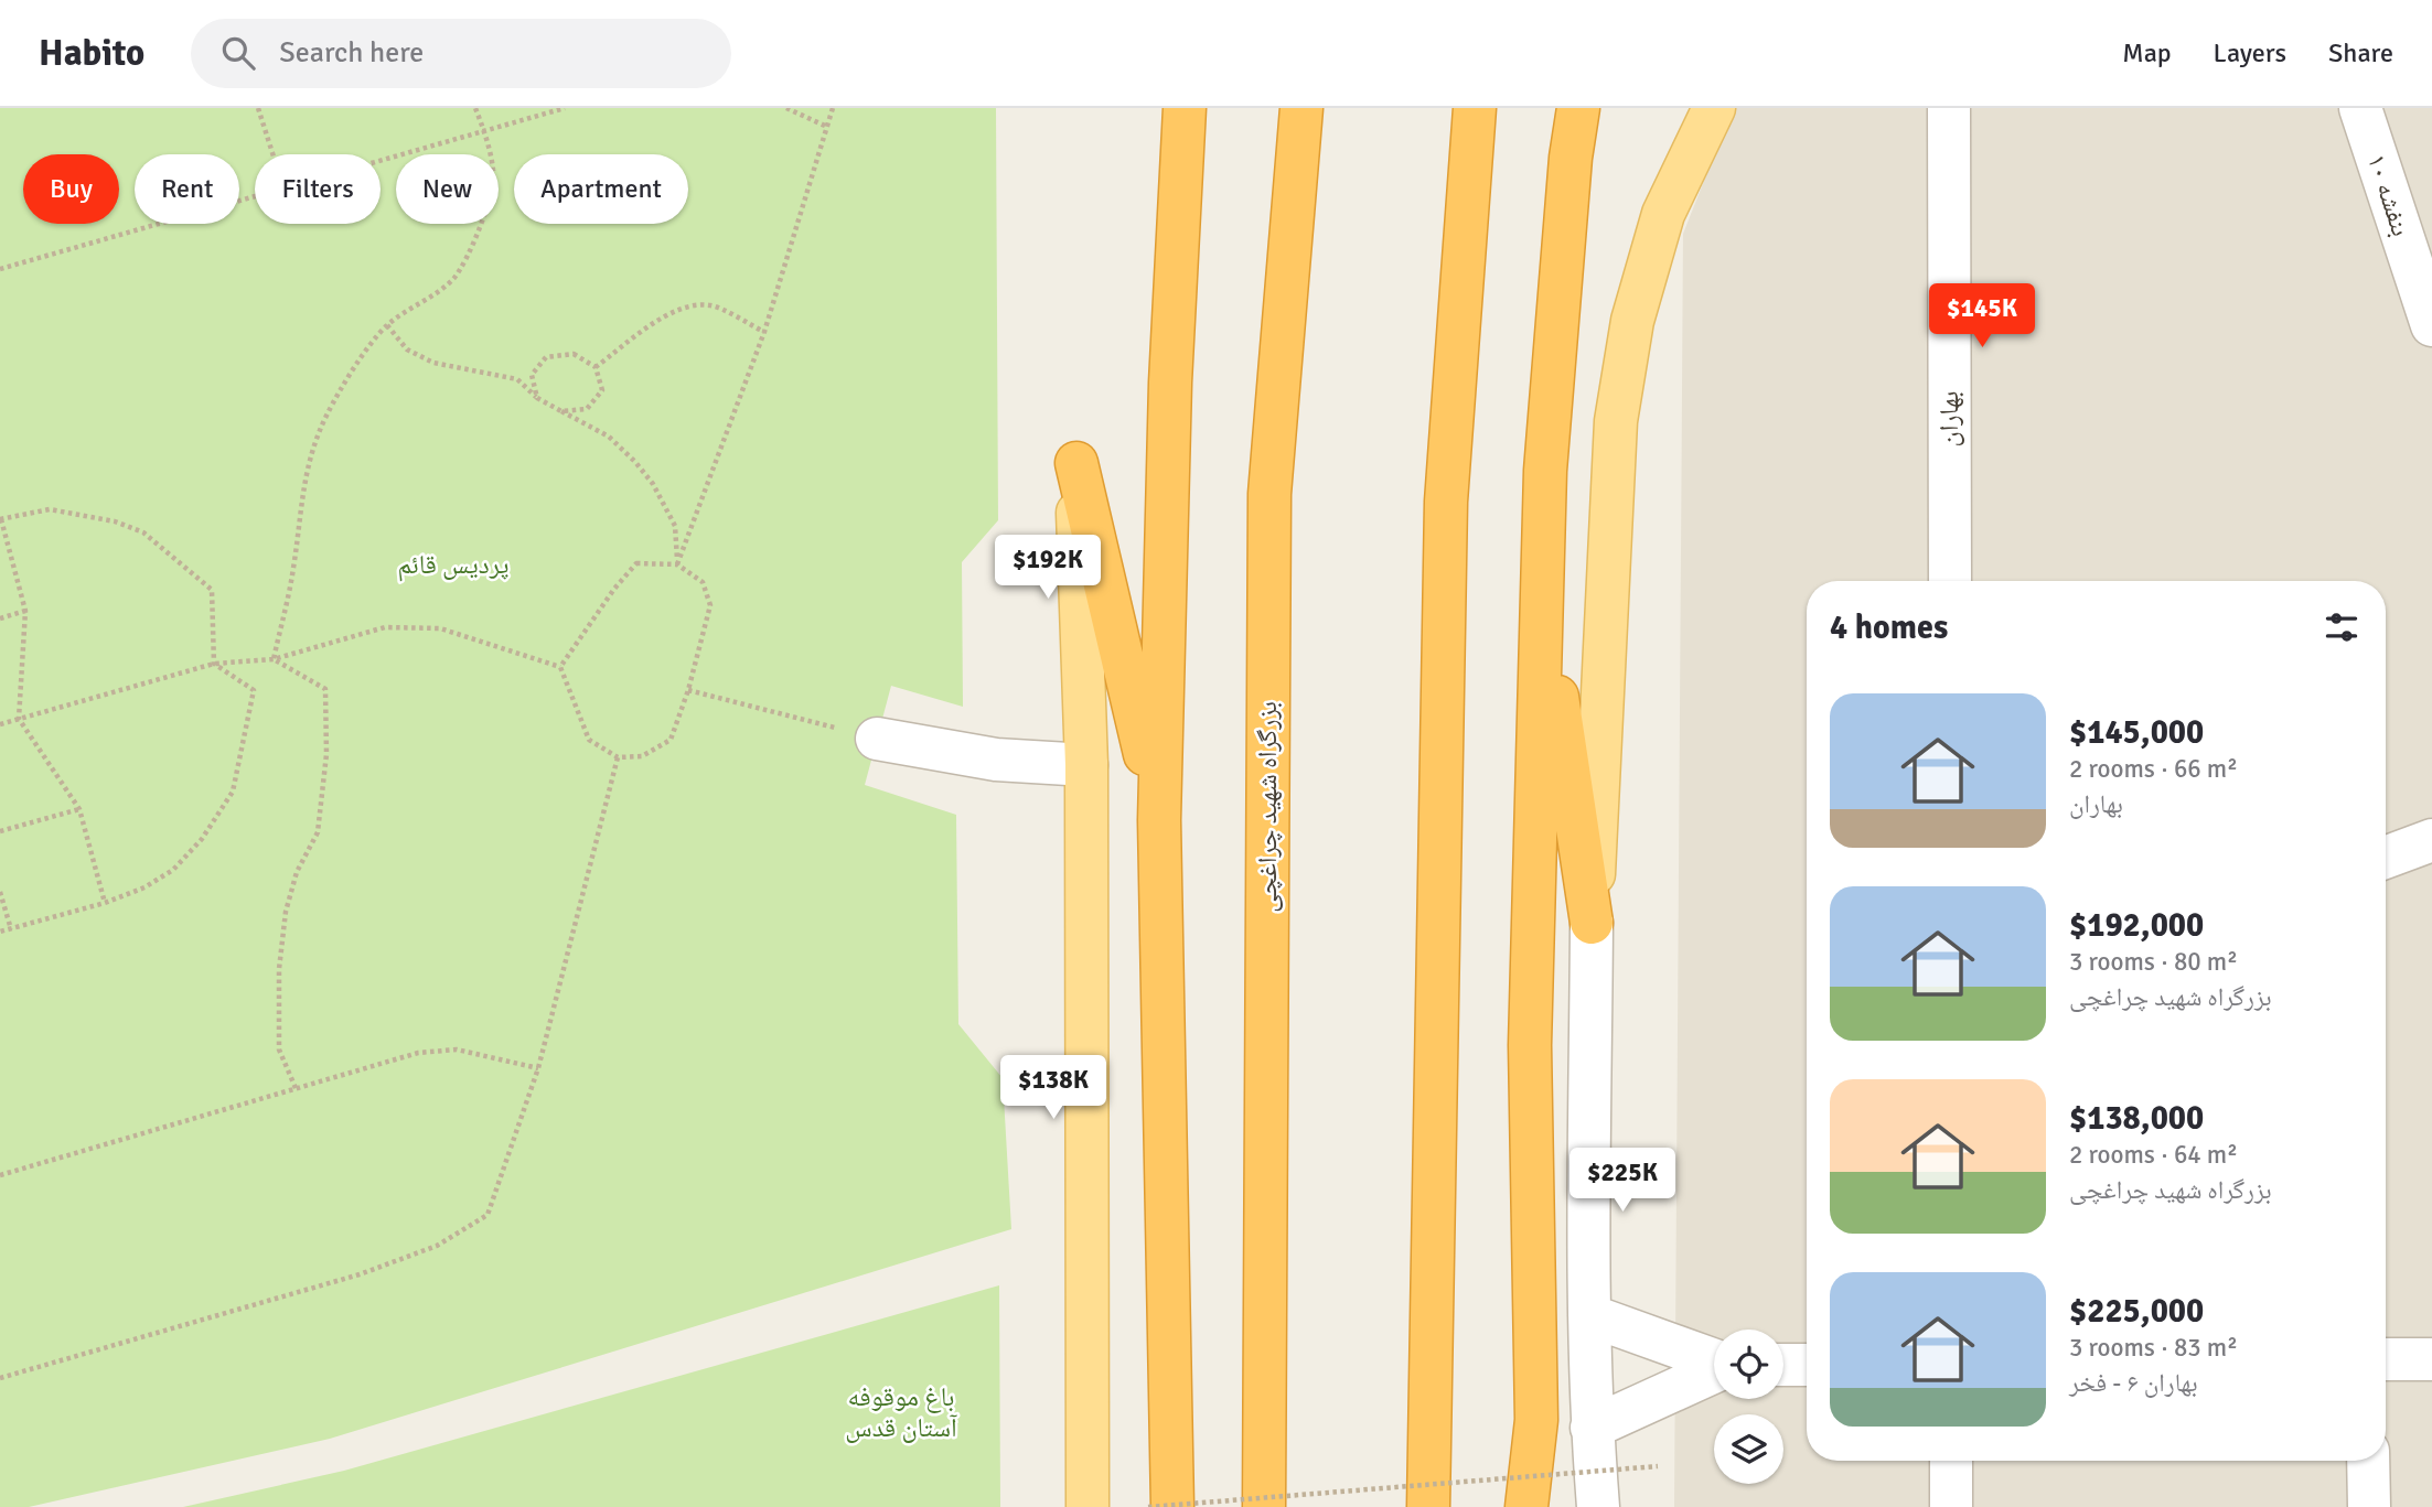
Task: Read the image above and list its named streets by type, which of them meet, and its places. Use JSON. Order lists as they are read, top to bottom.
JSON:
{
  "streets": {
    "highway": ["بزرگراه شهید چراغچی"],
    "street": ["بنفشه ۱۰", "بهاران"]
  },
  "parks": ["پردیس قائم", "باغ موقوفه آستان قدس"],
  "page": {
    "header": "Habito",
    "search": "Search here",
    "nav": ["Map", "Layers", "Share"],
    "chip": [
      "Buy",
      "Rent",
      "Filters",
      "New",
      "Apartment"
    ],
    "price": [
      "$145K",
      "$192K",
      "$138K",
      "$225K"
    ],
    "heading": "4 homes",
    "list": [
      {
        "name": "$145,000",
        "note": "2 rooms · 66 m² · بهاران"
      },
      {
        "name": "$192,000",
        "note": "3 rooms · 80 m² · بزرگراه شهید چراغچی"
      },
      {
        "name": "$138,000",
        "note": "2 rooms · 64 m² · بزرگراه شهید چراغچی"
      },
      {
        "name": "$225,000",
        "note": "3 rooms · 83 m² · بهاران ۶ - فخر"
      }
    ]
  }
}
